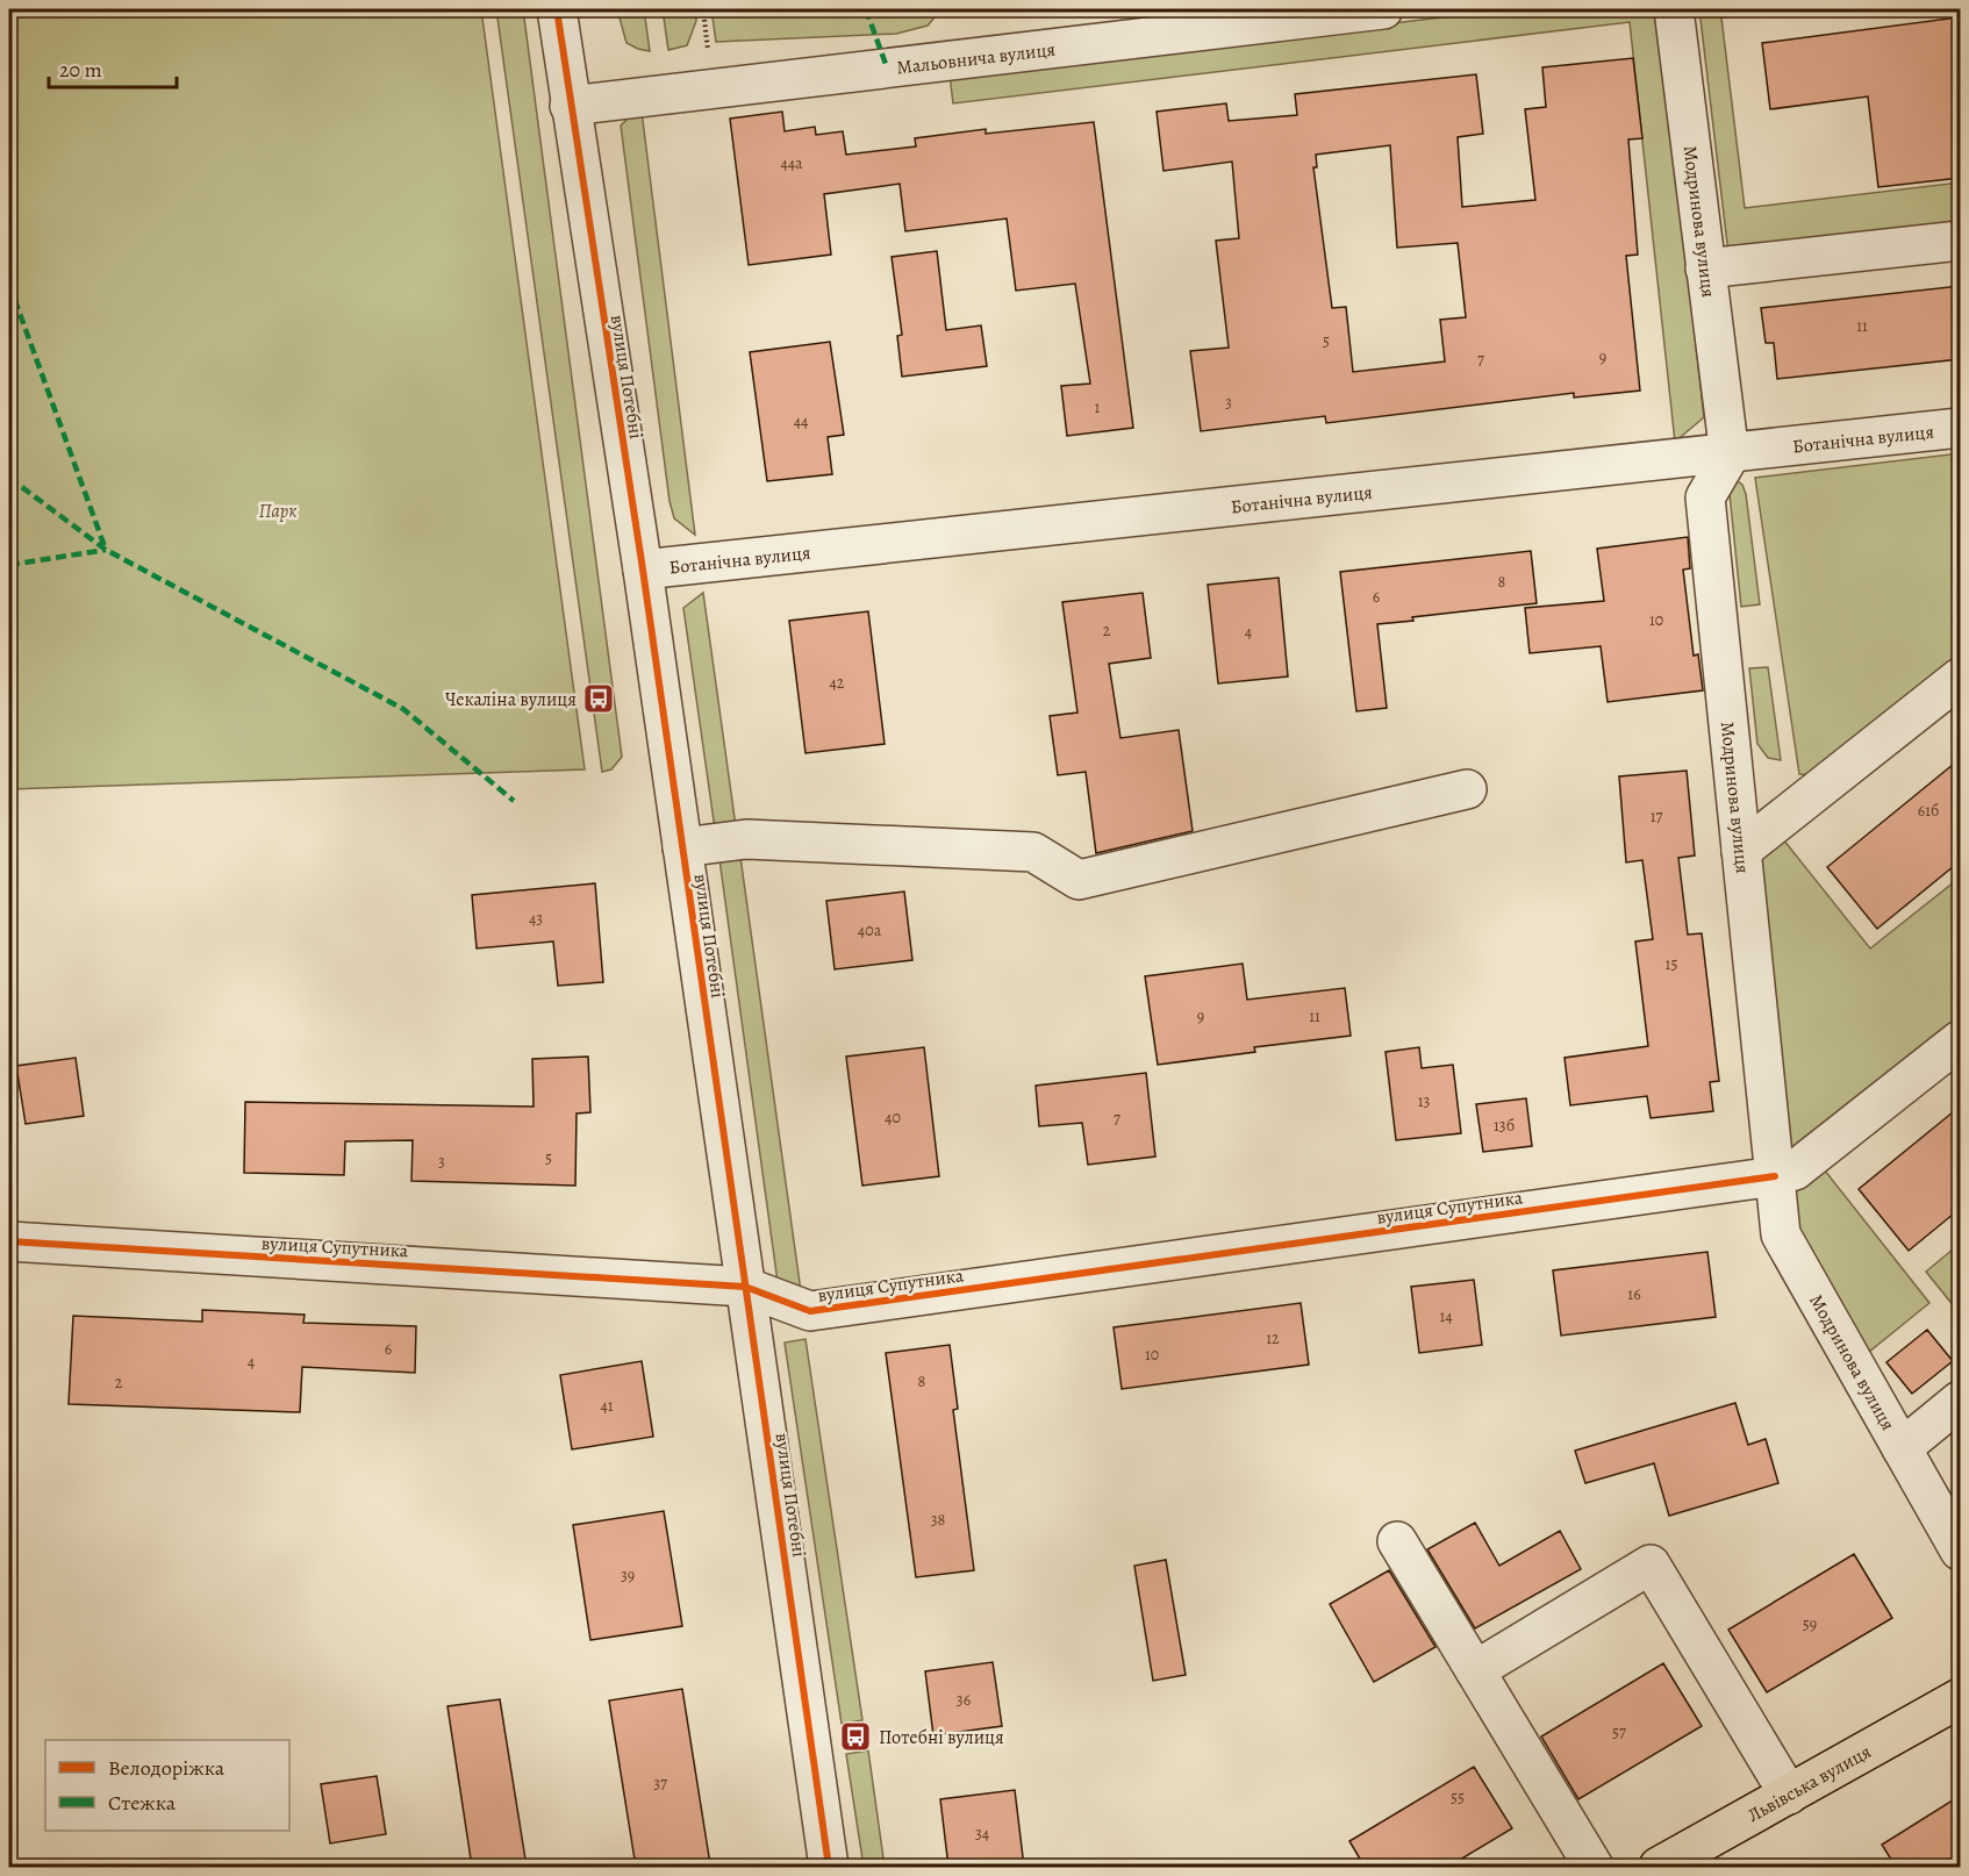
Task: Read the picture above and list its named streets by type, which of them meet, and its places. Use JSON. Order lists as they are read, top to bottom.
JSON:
{
  "streets": {
    "main road": ["Львівська вулиця"],
    "street": [
      "Мальовнича вулиця",
      "Модринова вулиця",
      "вулиця Потебні",
      "Ботанічна вулиця",
      "вулиця Супутника"
    ]
  },
  "crossings": [
    ["Мальовнича вулиця", "вулиця Потебні"],
    ["Модринова вулиця", "Ботанічна вулиця"],
    ["Модринова вулиця", "вулиця Супутника"],
    ["вулиця Потебні", "Ботанічна вулиця"],
    ["вулиця Потебні", "вулиця Супутника"]
  ],
  "parks": ["Парк"],
  "places": {
    "bus stop": ["Чекаліна вулиця", "Потебні вулиця"]
  },
  "house_numbers": [
    "44а",
    "11",
    "5",
    "9",
    "7",
    "3",
    "1",
    "44",
    "8",
    "6",
    "10",
    "2",
    "4",
    "42",
    "61б",
    "17",
    "43",
    "40а",
    "15",
    "9",
    "11",
    "13",
    "40",
    "7",
    "13б",
    "5",
    "3",
    "16",
    "14",
    "12",
    "6",
    "10",
    "4",
    "8",
    "2",
    "41",
    "38",
    "39",
    "59",
    "36",
    "57",
    "37",
    "55",
    "34"
  ],
  "legend": ["Велодоріжка", "Стежка"],
  "scale_bar": "20 m"
}
